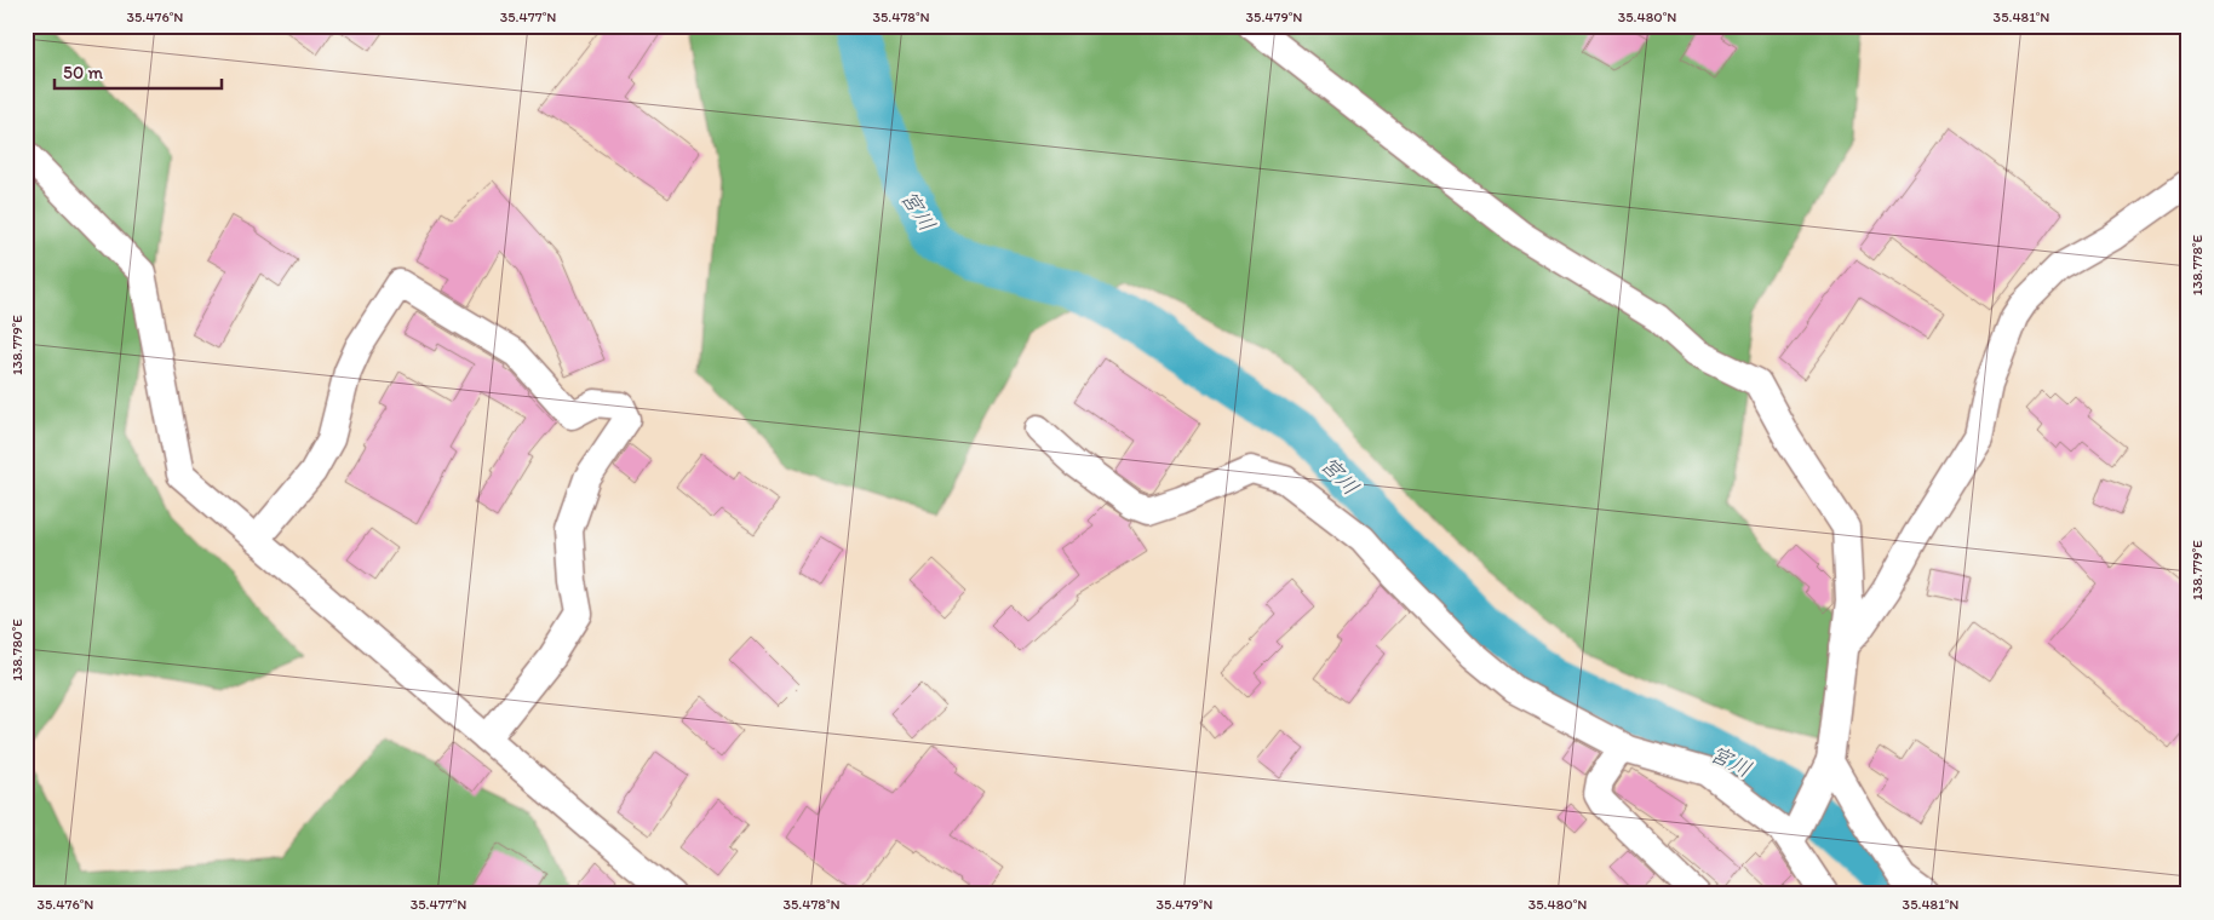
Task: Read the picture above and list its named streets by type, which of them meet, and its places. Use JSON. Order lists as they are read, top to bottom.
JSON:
{
  "water": ["宮川"],
  "scale_bar": "50 m",
  "coordinates": [
    "35.476°N",
    "35.477°N",
    "35.478°N",
    "35.479°N",
    "35.480°N",
    "35.481°N",
    "138.778°E",
    "138.779°E",
    "138.780°E"
  ]
}
